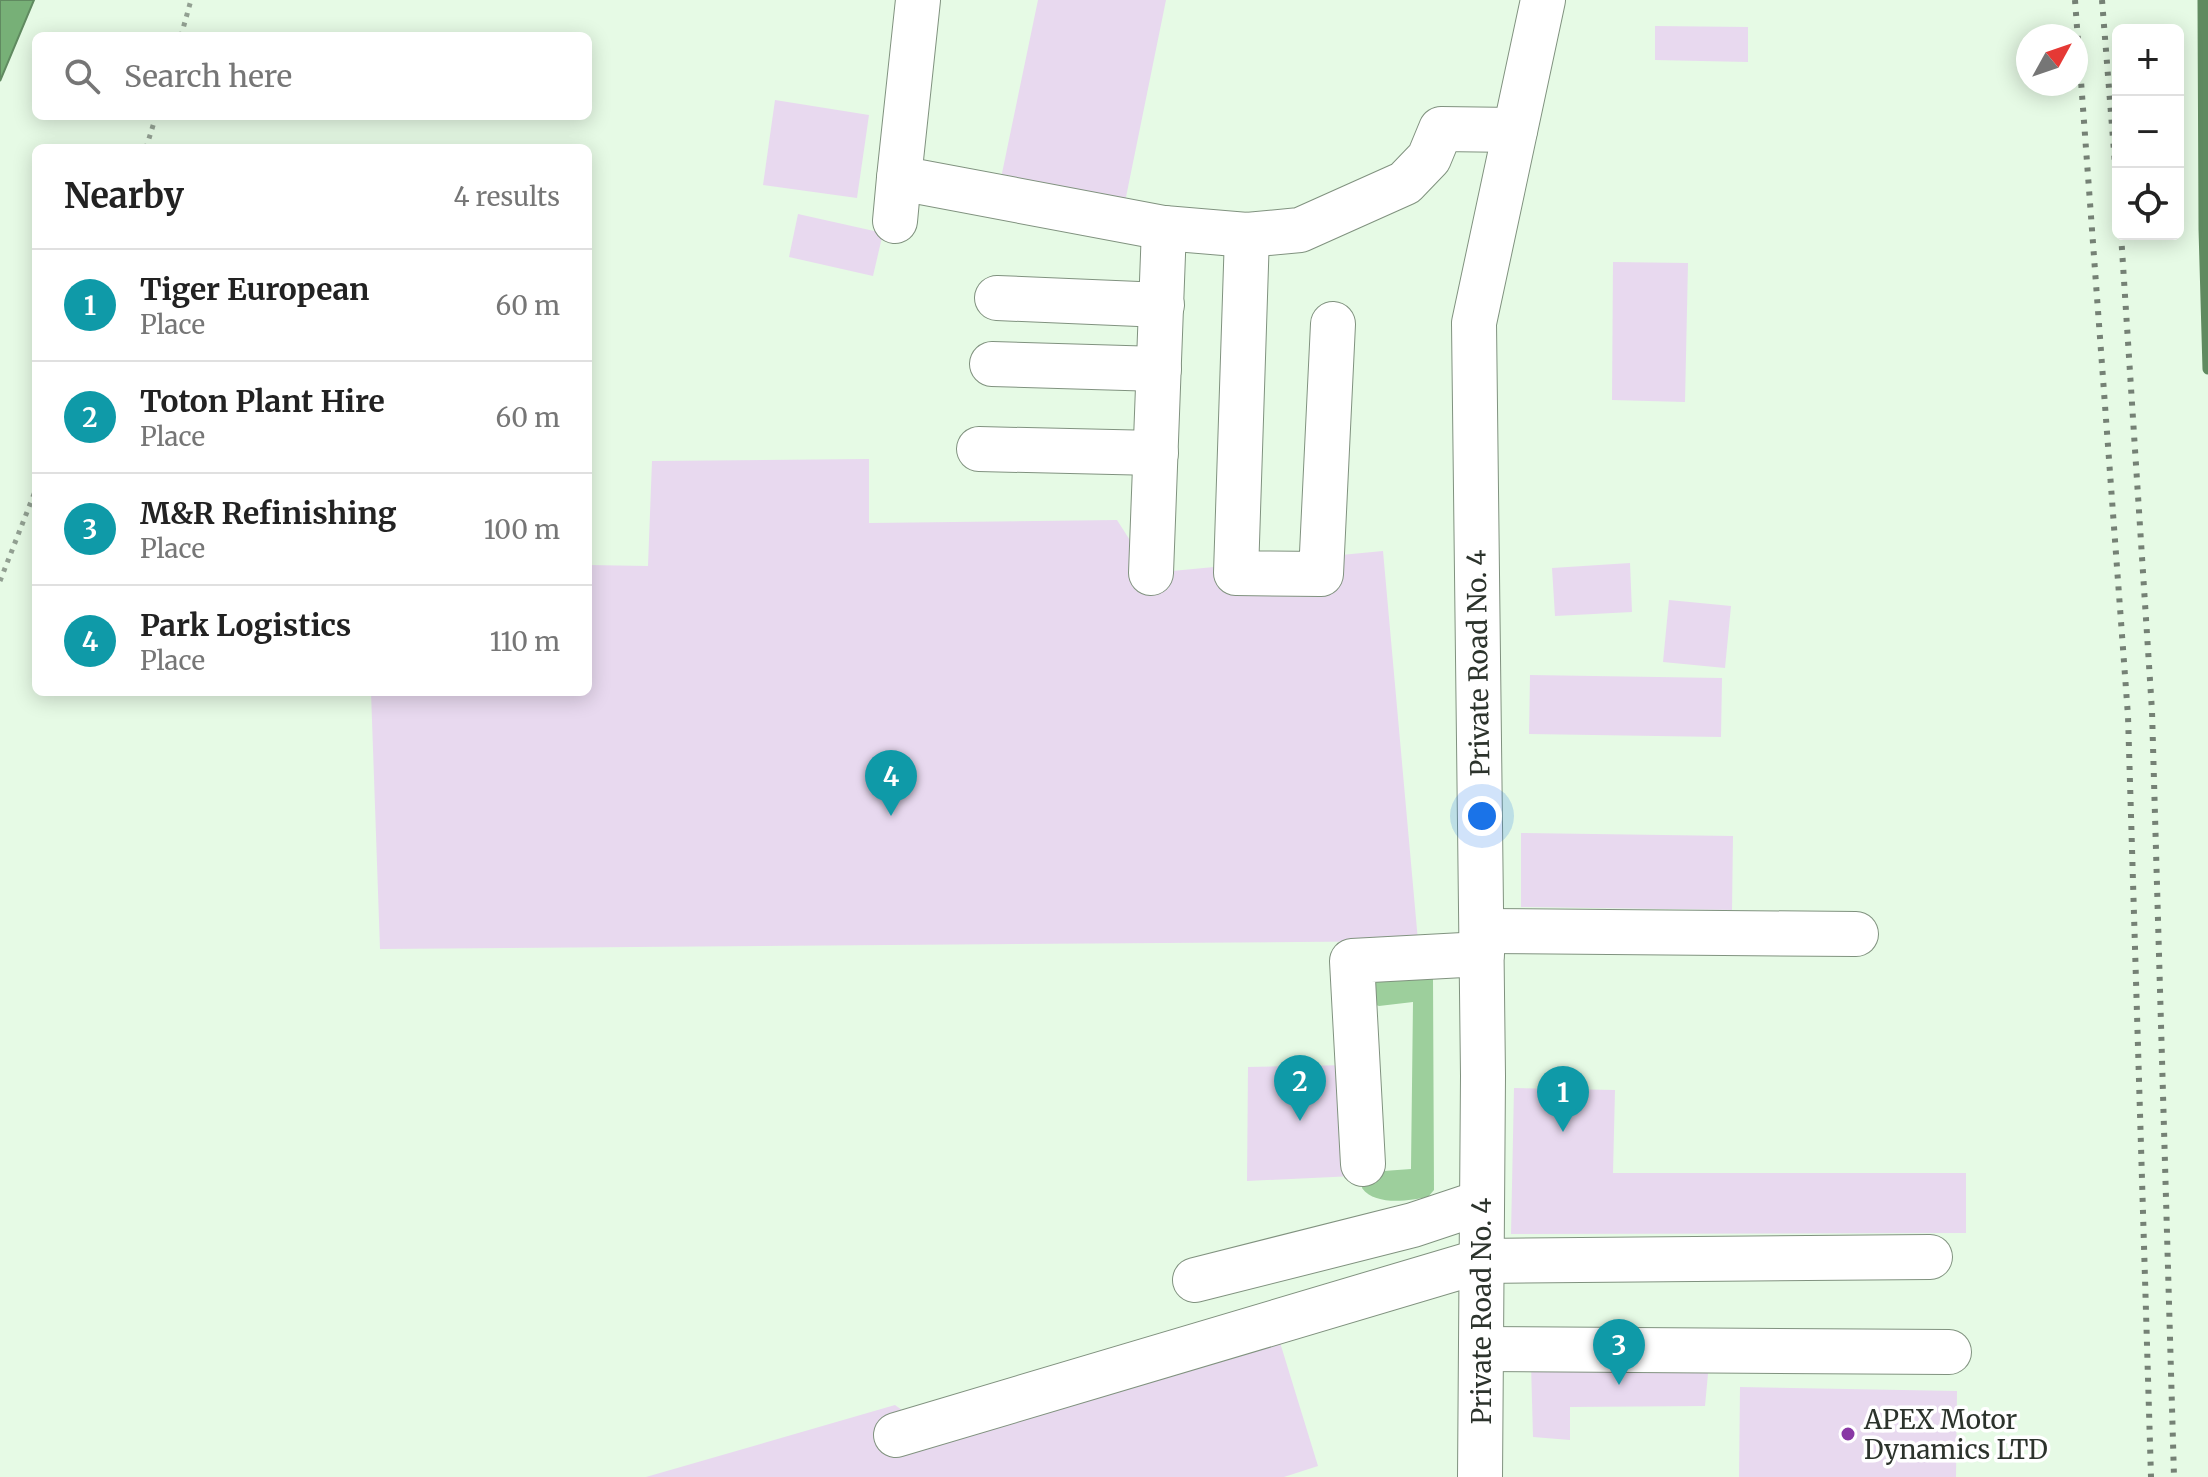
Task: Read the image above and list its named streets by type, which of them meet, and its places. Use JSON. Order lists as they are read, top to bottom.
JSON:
{
  "streets": {
    "street": ["Private Road No. 4"]
  },
  "places": ["APEX Motor Dynamics LTD"],
  "north": "top right",
  "page": {
    "map_buttons": ["+", "−"],
    "search": "Search here",
    "heading": ["Nearby", "4 results"],
    "list": [
      {
        "mark": "1",
        "name": "Tiger European",
        "note": "Place",
        "value": "60 m"
      },
      {
        "mark": "2",
        "name": "Toton Plant Hire",
        "note": "Place",
        "value": "60 m"
      },
      {
        "mark": "3",
        "name": "M&R Refinishing",
        "note": "Place",
        "value": "100 m"
      },
      {
        "mark": "4",
        "name": "Park Logistics",
        "note": "Place",
        "value": "110 m"
      }
    ],
    "pins": [
      "4",
      "2",
      "1",
      "3"
    ]
  }
}
